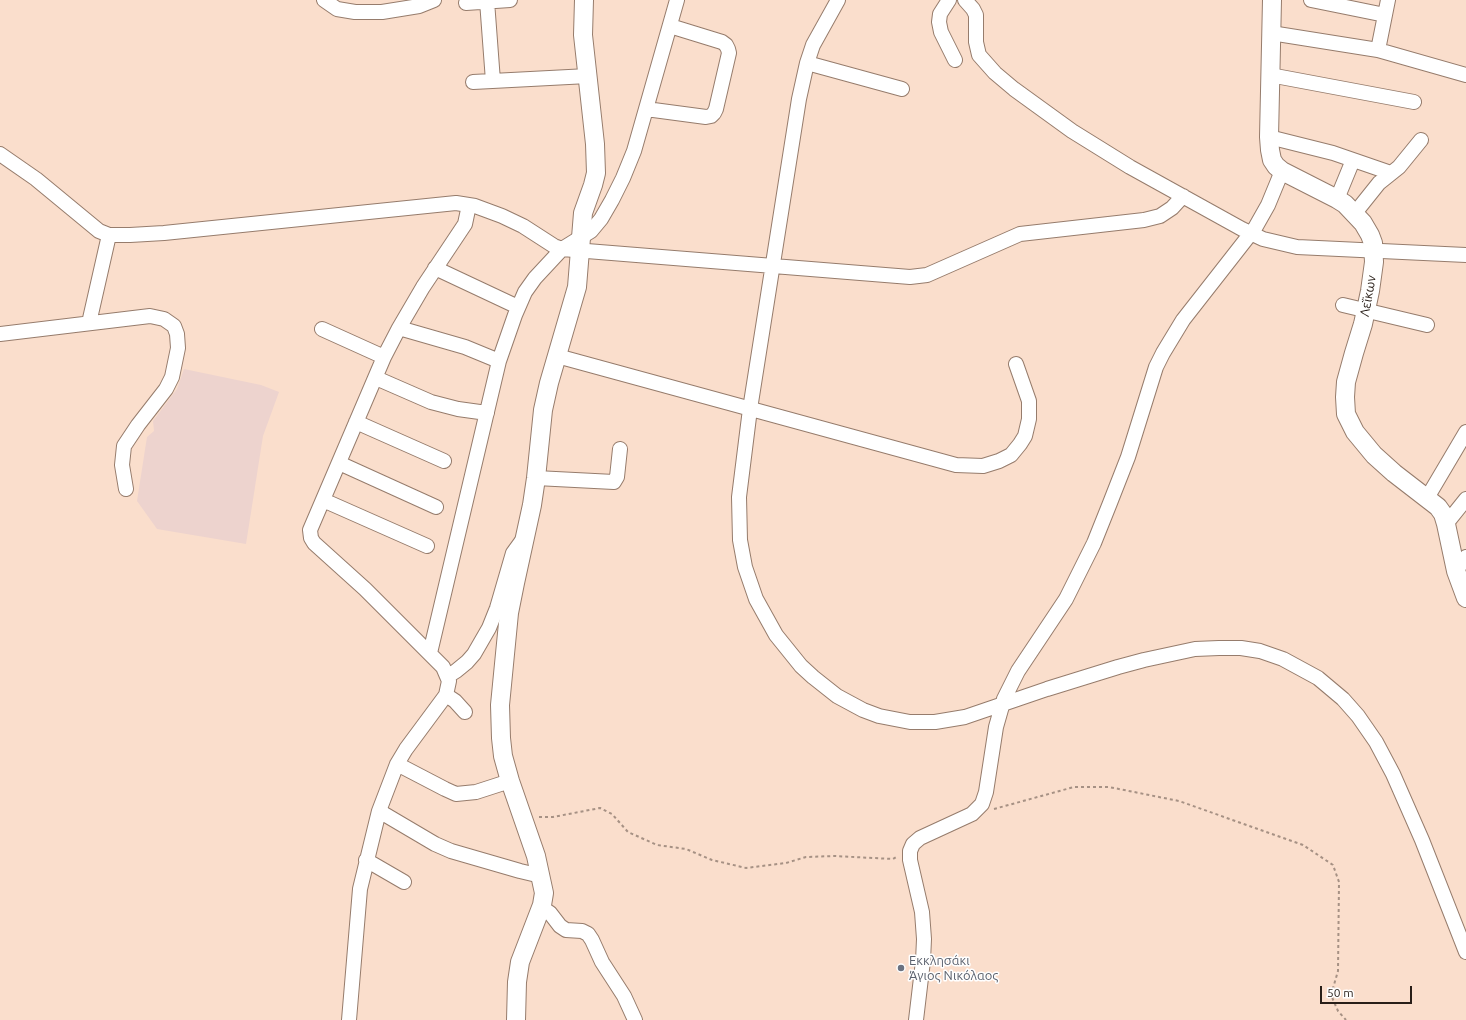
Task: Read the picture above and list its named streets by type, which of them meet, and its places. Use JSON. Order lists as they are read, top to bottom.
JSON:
{
  "streets": {
    "street": ["Λεΐκων"]
  },
  "places": ["Εκκλησάκι Άγιος Νικόλαος"],
  "scale_bar": "50 m"
}
